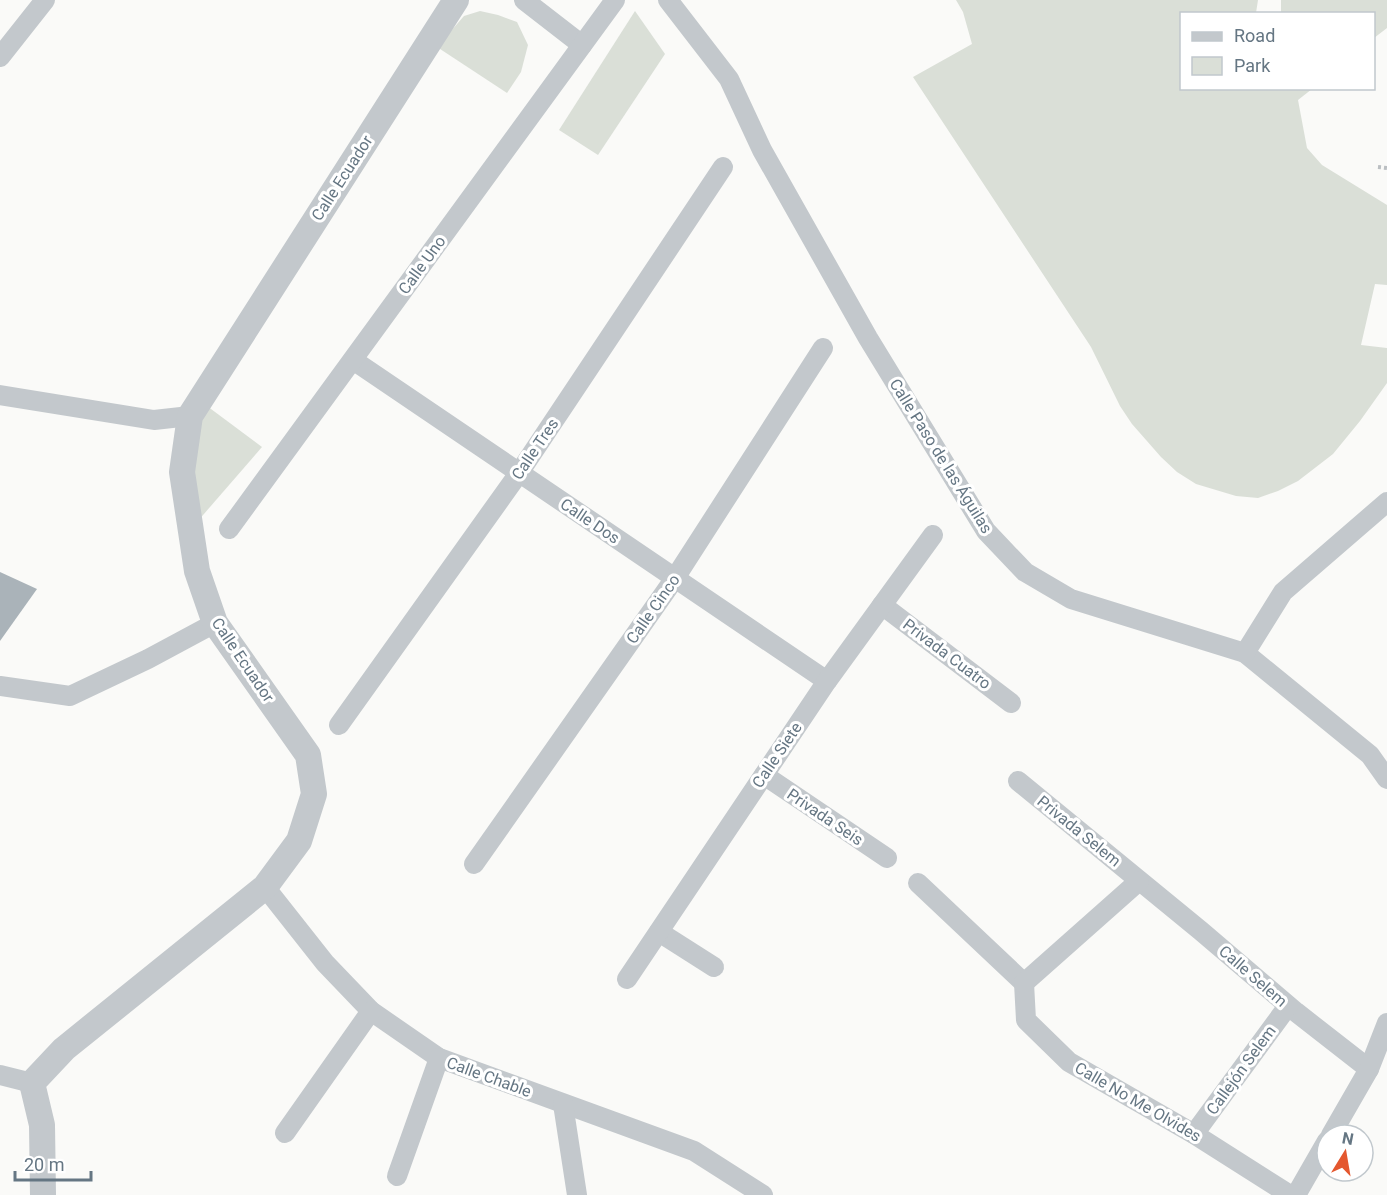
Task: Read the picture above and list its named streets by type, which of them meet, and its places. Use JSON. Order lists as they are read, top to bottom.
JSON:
{
  "streets": {
    "street": [
      "Calle Ecuador",
      "Calle Uno",
      "Calle Tres",
      "Calle Paso de las Águilas",
      "Calle Dos",
      "Calle Cinco",
      "Privada Cuatro",
      "Calle Siete",
      "Privada Seis",
      "Privada Selem",
      "Calle Selem",
      "Callejón Selem",
      "Calle Chable",
      "Calle No Me Olvides"
    ]
  },
  "crossings": [
    ["Calle Ecuador", "Calle Chable"],
    ["Calle Uno", "Calle Dos"],
    ["Calle Tres", "Calle Dos"],
    ["Calle Dos", "Calle Cinco"],
    ["Calle Dos", "Calle Siete"],
    ["Privada Cuatro", "Calle Siete"],
    ["Calle Siete", "Privada Seis"],
    ["Privada Selem", "Calle Selem"],
    ["Calle Selem", "Callejón Selem"],
    ["Callejón Selem", "Calle No Me Olvides"]
  ],
  "legend": ["Road", "Park"],
  "scale_bar": "20 m",
  "north": "top"
}
